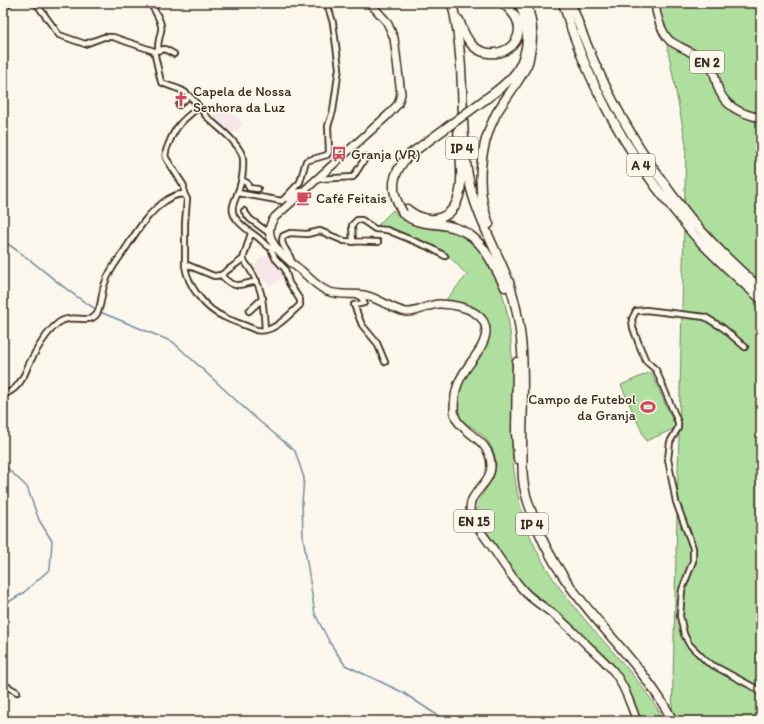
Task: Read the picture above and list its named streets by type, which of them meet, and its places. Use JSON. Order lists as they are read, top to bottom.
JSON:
{
  "streets": {
    "highway": ["IP 4", "A 4"],
    "main road": ["EN 2", "EN 15"]
  },
  "places": {
    "church": ["Capela de Nossa Senhora da Luz"],
    "bus stop": ["Granja (VR)"],
    "cafe": ["Café Feitais"],
    "sports": ["Campo de Futebol da Granja"]
  }
}
